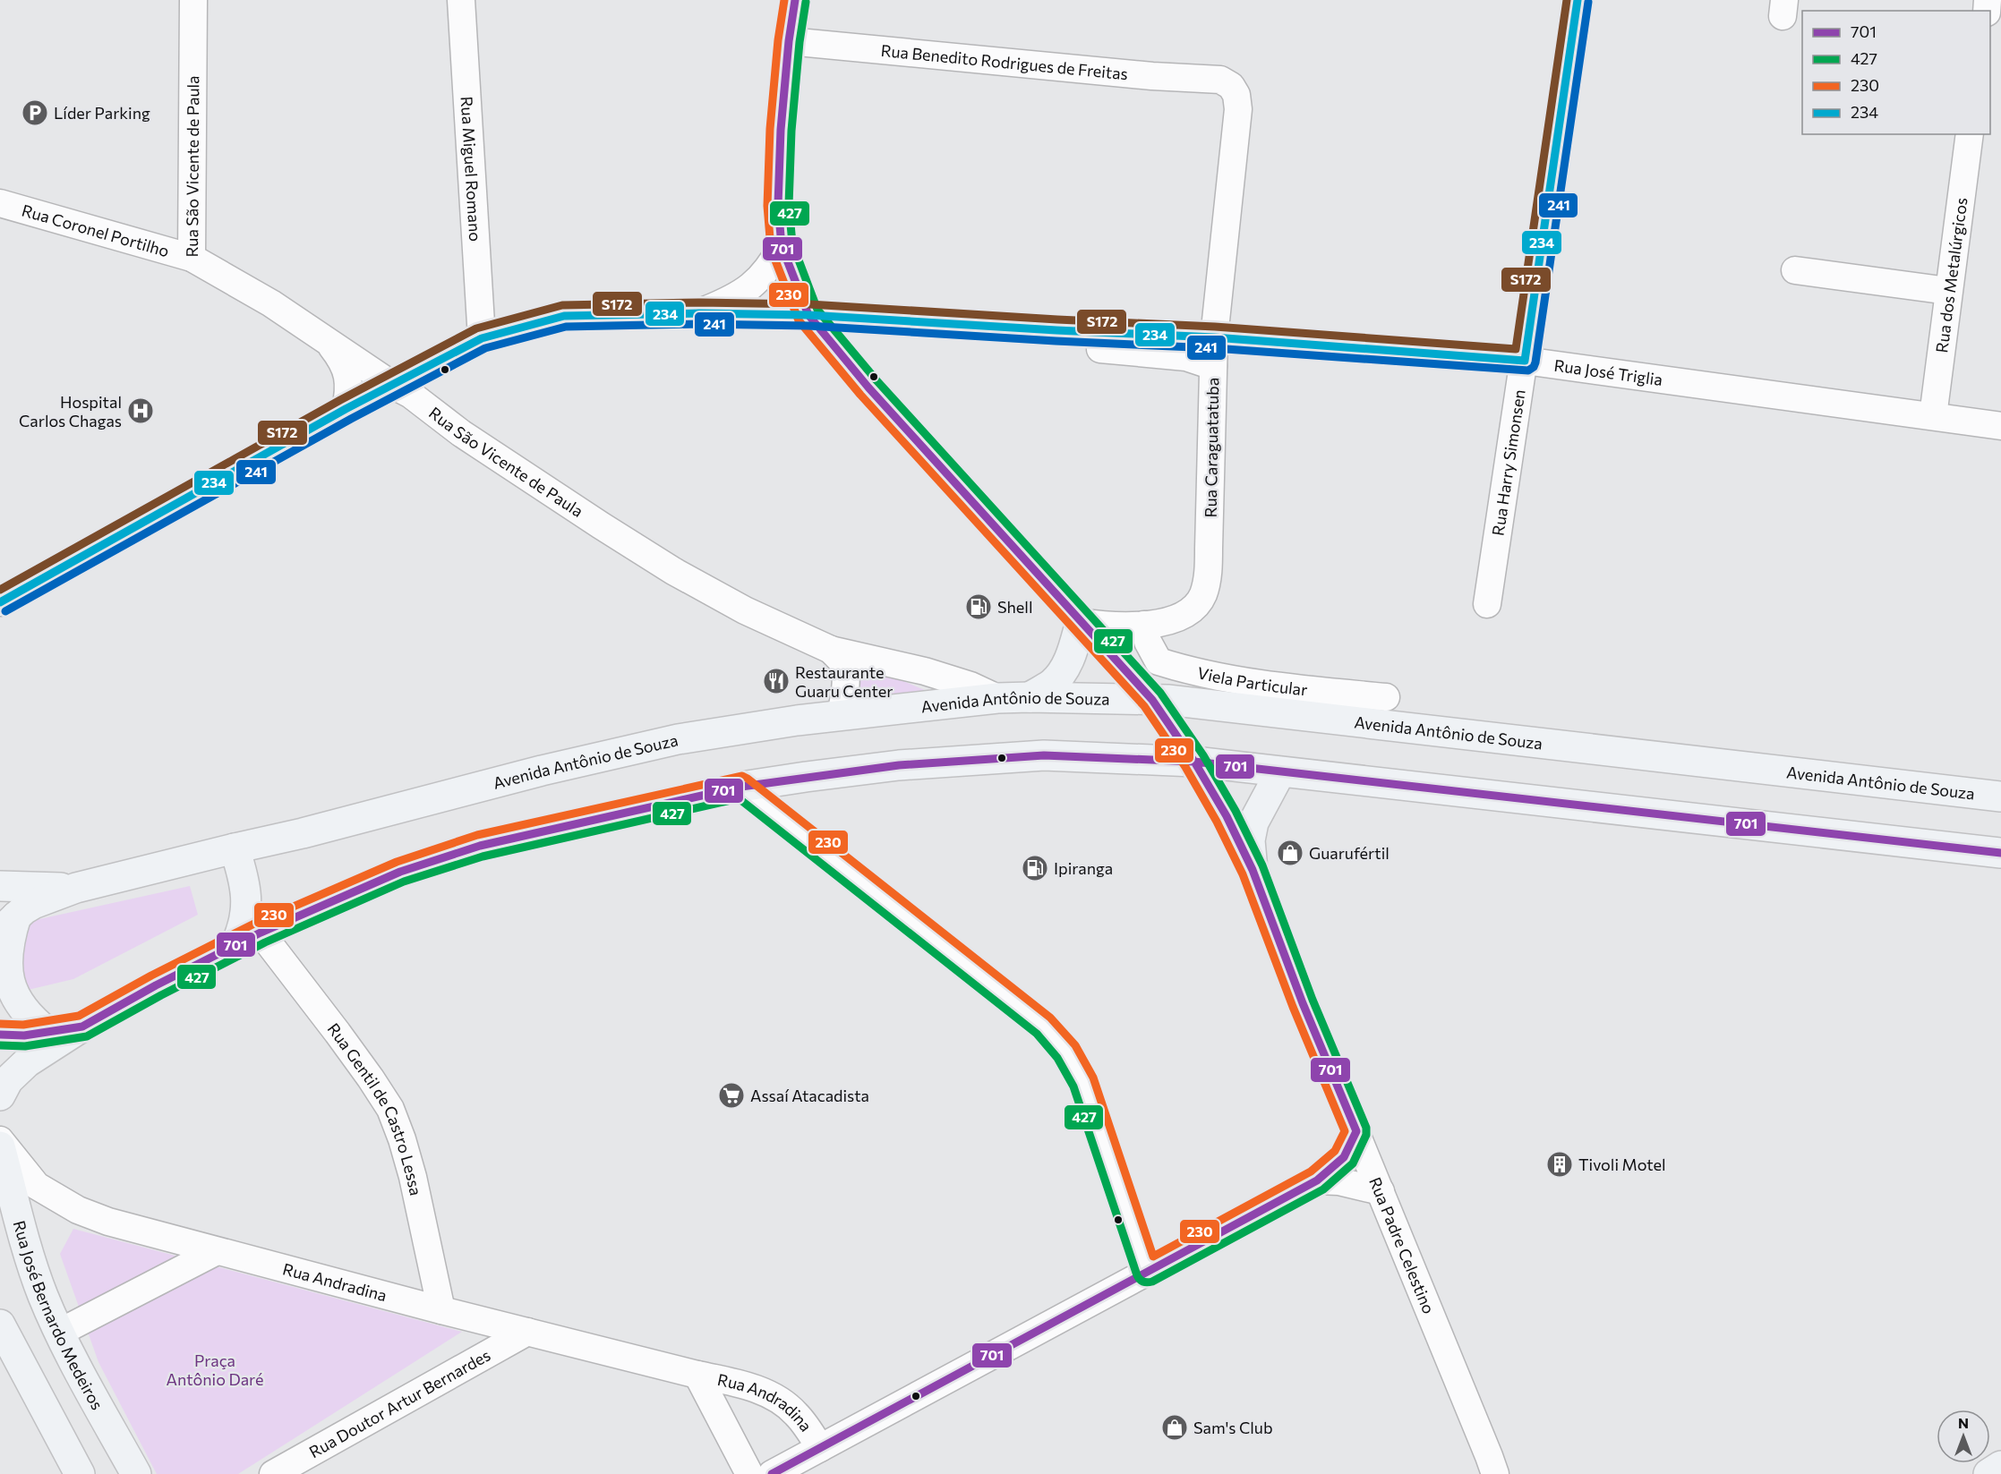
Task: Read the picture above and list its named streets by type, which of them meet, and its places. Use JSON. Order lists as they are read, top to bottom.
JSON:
{
  "streets": {
    "main road": ["Avenida Antônio de Souza", "Rua José Bernardo Medeiros"],
    "street": [
      "Rua Benedito Rodrigues de Freitas",
      "Rua São Vicente de Paula",
      "Rua Miguel Romano",
      "Rua Coronel Portilho",
      "Rua dos Metalúrgicos",
      "Rua José Triglia",
      "Rua Caraguatatuba",
      "Rua Harry Simonsen",
      "Viela Particular",
      "Rua Gentil de Castro Lessa",
      "Rua Padre Celestino",
      "Rua Andradina",
      "Rua Doutor Artur Bernardes"
    ]
  },
  "crossings": [
    ["Rua Benedito Rodrigues de Freitas", "Rua Caraguatatuba"],
    ["Rua Benedito Rodrigues de Freitas", "Rua Padre Celestino"],
    ["Rua São Vicente de Paula", "Rua Coronel Portilho"],
    ["Rua São Vicente de Paula", "Rua José Triglia"],
    ["Rua São Vicente de Paula", "Avenida Antônio de Souza"],
    ["Rua Miguel Romano", "Rua José Triglia"],
    ["Rua dos Metalúrgicos", "Rua José Triglia"],
    ["Rua José Triglia", "Rua Caraguatatuba"],
    ["Rua José Triglia", "Rua Harry Simonsen"],
    ["Rua José Triglia", "Rua Padre Celestino"],
    ["Rua Caraguatatuba", "Viela Particular"],
    ["Rua Caraguatatuba", "Rua Padre Celestino"],
    ["Avenida Antônio de Souza", "Rua Padre Celestino"],
    ["Rua Gentil de Castro Lessa", "Rua Andradina"],
    ["Rua Andradina", "Rua Doutor Artur Bernardes"]
  ],
  "parks": ["Praça Antônio Daré"],
  "places": {
    "parking": ["Líder Parking"],
    "hospital": ["Hospital Carlos Chagas"],
    "fuel station": ["Shell", "Ipiranga"],
    "restaurant": ["Restaurante Guaru Center"],
    "shop": ["Guarufértil", "Sam's Club"],
    "supermarket": ["Assaí Atacadista"],
    "building": ["Tivoli Motel"]
  },
  "lines": [
    "transit line 701",
    "transit line 230",
    "transit line 234",
    "transit line S172",
    "transit line 427",
    "transit line 241"
  ],
  "legend": [
    "701",
    "427",
    "230",
    "234"
  ],
  "north": "top"
}
